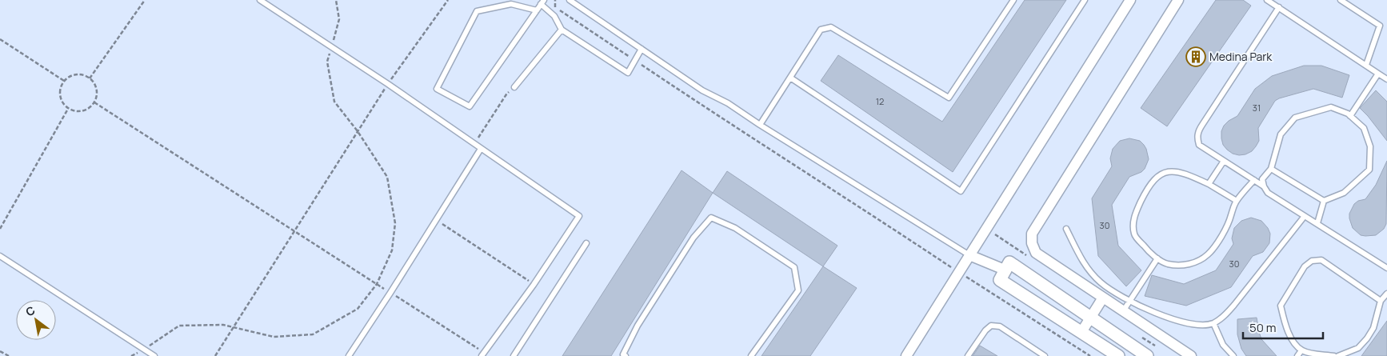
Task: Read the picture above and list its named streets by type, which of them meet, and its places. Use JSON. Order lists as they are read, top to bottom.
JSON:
{
  "places": {
    "building": ["Medina Park"]
  },
  "house_numbers": [
    "12",
    "31",
    "30",
    "30"
  ],
  "scale_bar": "50 m",
  "north": "top left"
}
